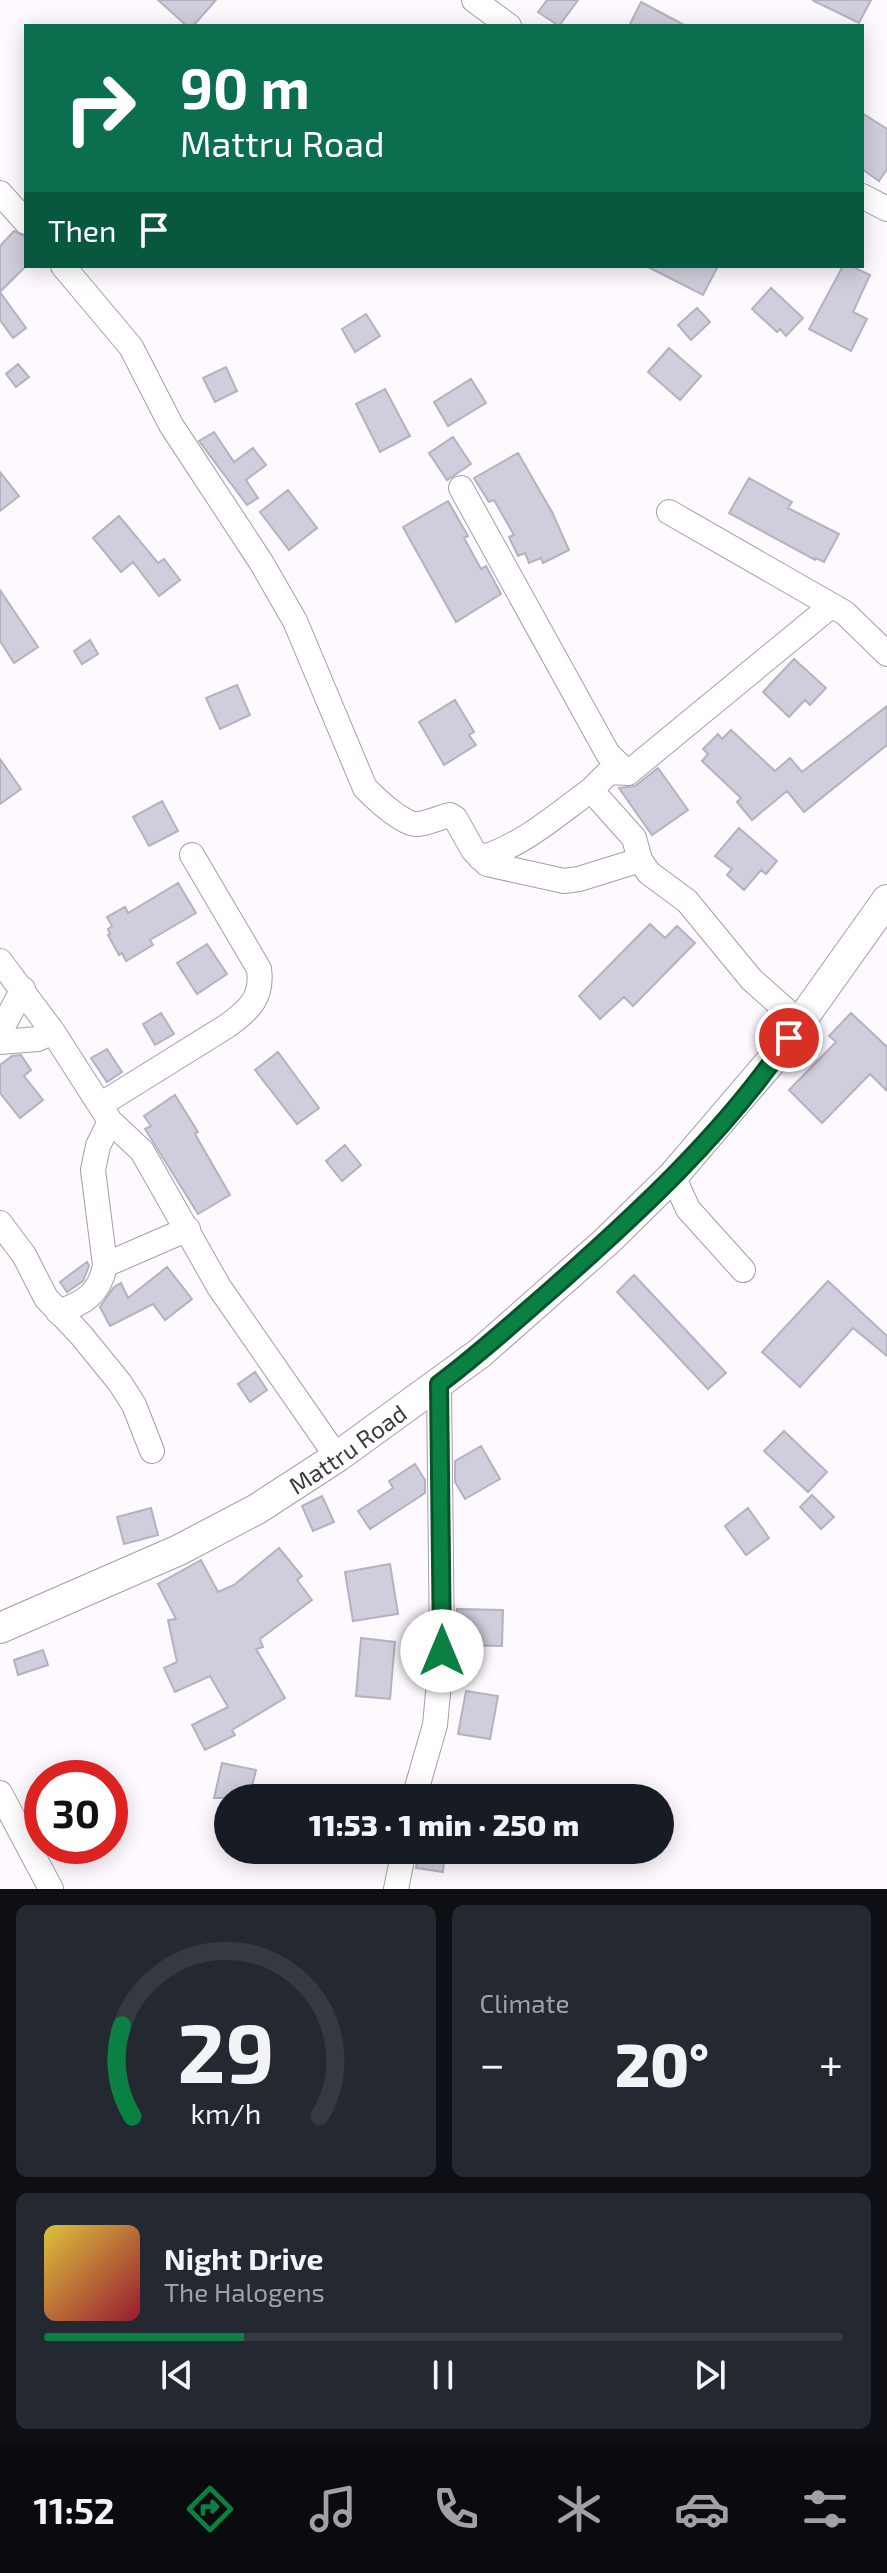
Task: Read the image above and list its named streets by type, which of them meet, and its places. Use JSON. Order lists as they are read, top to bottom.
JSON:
{
  "streets": {
    "main road": ["Mattru Road"]
  },
  "page": {
    "turn": ["90 m", "Mattru Road"],
    "then": "Then",
    "limit": "30",
    "trip": "11:53 · 1 min · 250 m",
    "tile": "Climate",
    "heat": ["−", "20°", "+"],
    "song": ["Night Drive", "The Halogens"],
    "tabs": "11:52",
    "gauge": ["29", "km/h"]
  }
}
